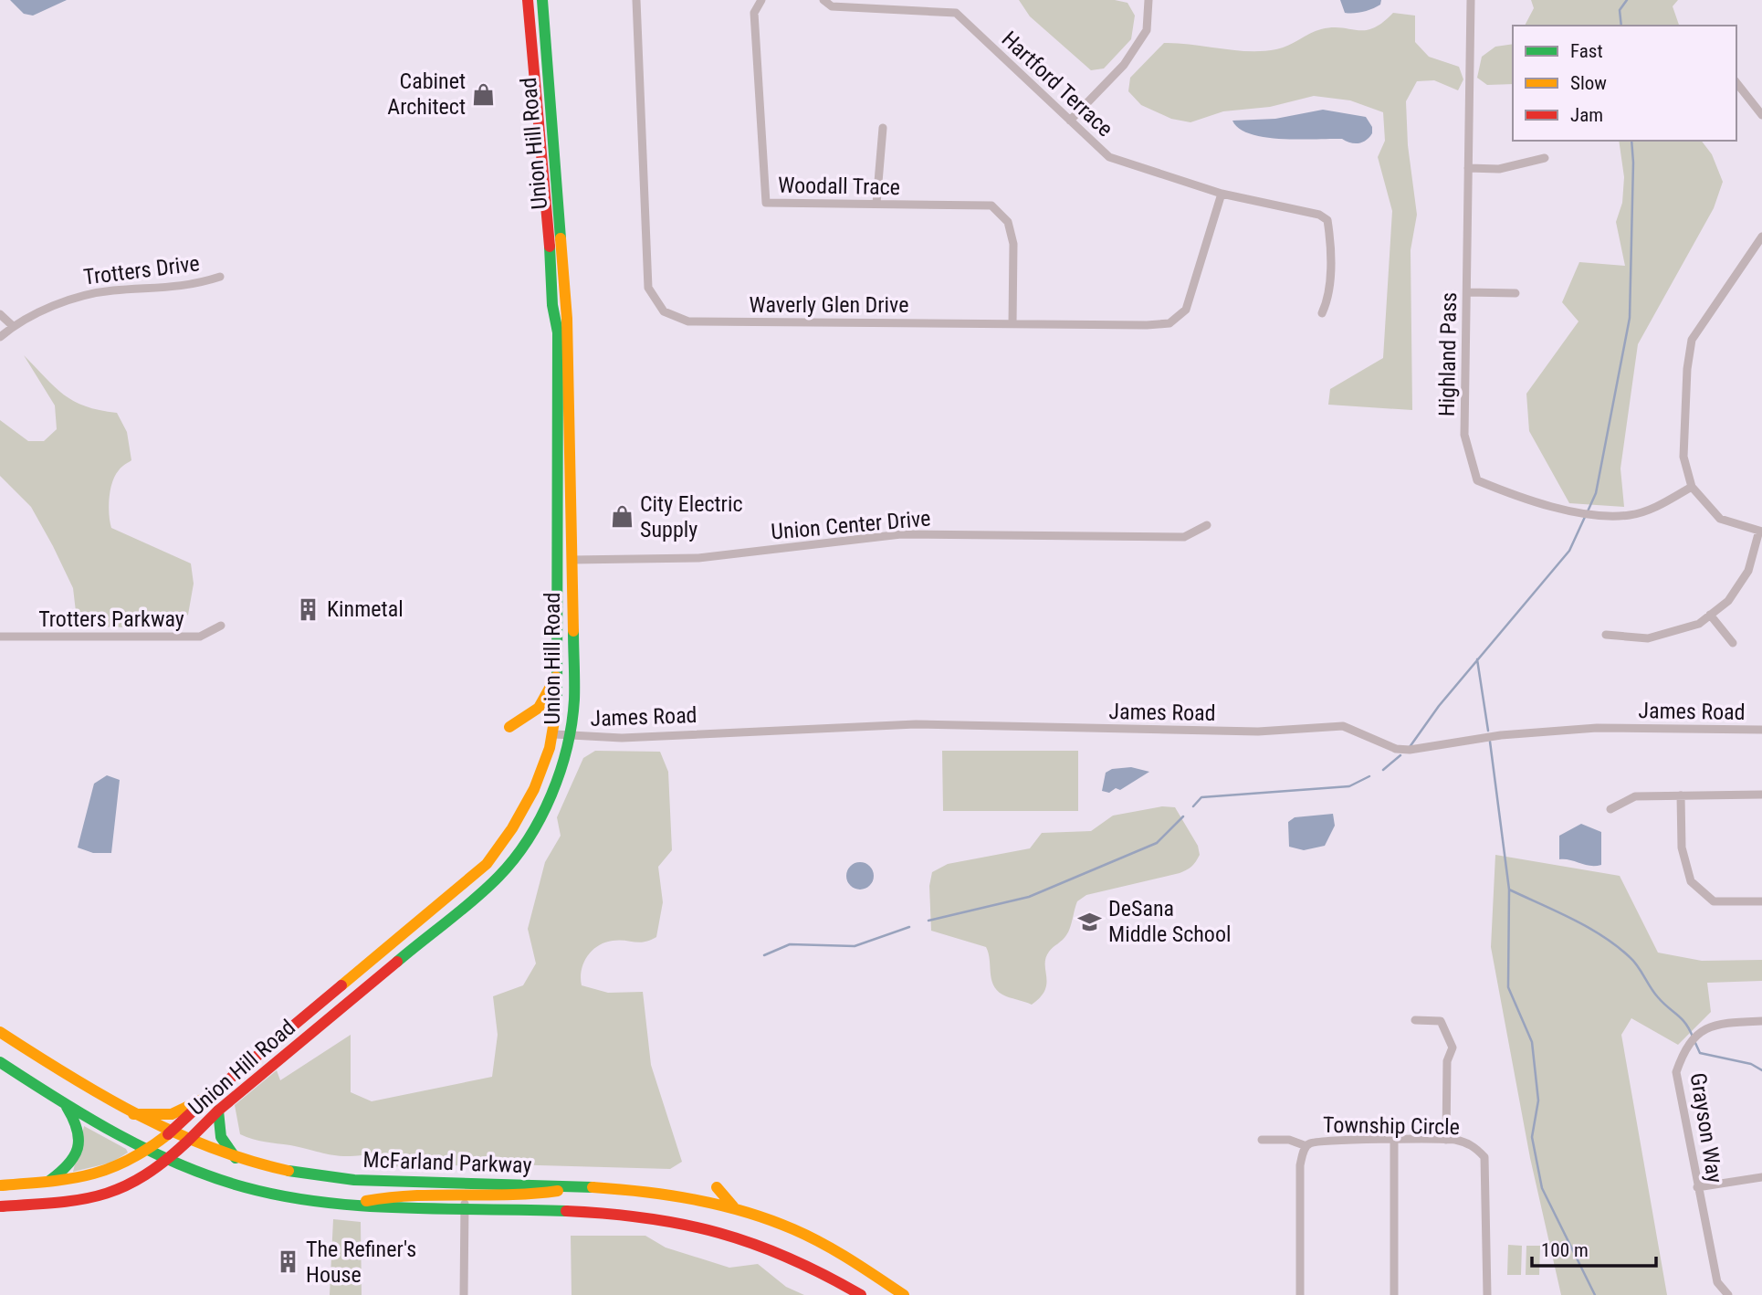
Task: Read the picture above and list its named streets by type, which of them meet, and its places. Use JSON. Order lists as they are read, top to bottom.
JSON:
{
  "streets": {
    "main road": ["Union Hill Road", "McFarland Parkway"],
    "street": [
      "Hartford Terrace",
      "Woodall Trace",
      "Trotters Drive",
      "Waverly Glen Drive",
      "Highland Pass",
      "Union Center Drive",
      "Trotters Parkway",
      "James Road",
      "Township Circle",
      "Grayson Way"
    ]
  },
  "crossings": [
    ["Hartford Terrace", "Waverly Glen Drive"],
    ["Union Hill Road", "Union Center Drive"],
    ["Union Hill Road", "James Road"],
    ["Union Hill Road", "McFarland Parkway"],
    ["Woodall Trace", "Waverly Glen Drive"]
  ],
  "places": {
    "shop": ["Cabinet Architect", "City Electric Supply"],
    "building": ["Kinmetal", "The Refiner's House"],
    "school or university": ["DeSana Middle School"]
  },
  "legend": ["Fast", "Slow", "Jam"],
  "scale_bar": "100 m"
}
